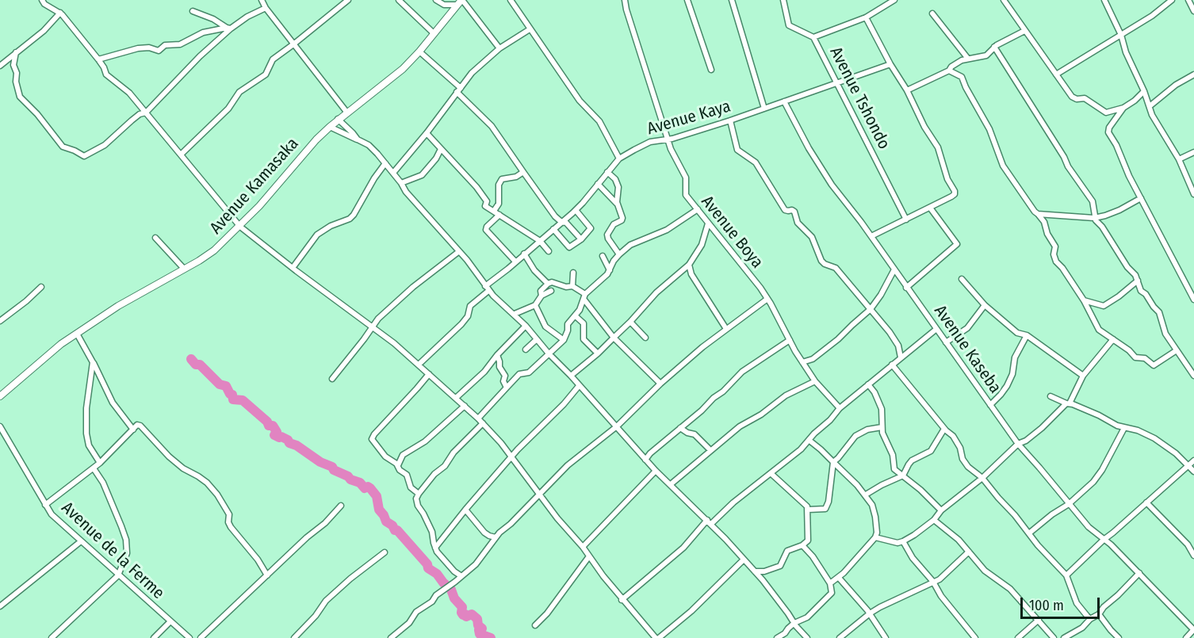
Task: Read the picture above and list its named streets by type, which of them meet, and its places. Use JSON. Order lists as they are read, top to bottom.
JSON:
{
  "streets": {
    "street": [
      "Avenue Tshondo",
      "Avenue Kaya",
      "Avenue Kamasaka",
      "Avenue Boya",
      "Avenue Kaseba",
      "Avenue de la Ferme"
    ]
  },
  "crossings": [
    ["Avenue Tshondo", "Avenue Kaya"],
    ["Avenue Kaya", "Avenue Boya"],
    ["Avenue Kaya", "Avenue Kaseba"]
  ],
  "scale_bar": "100 m"
}
